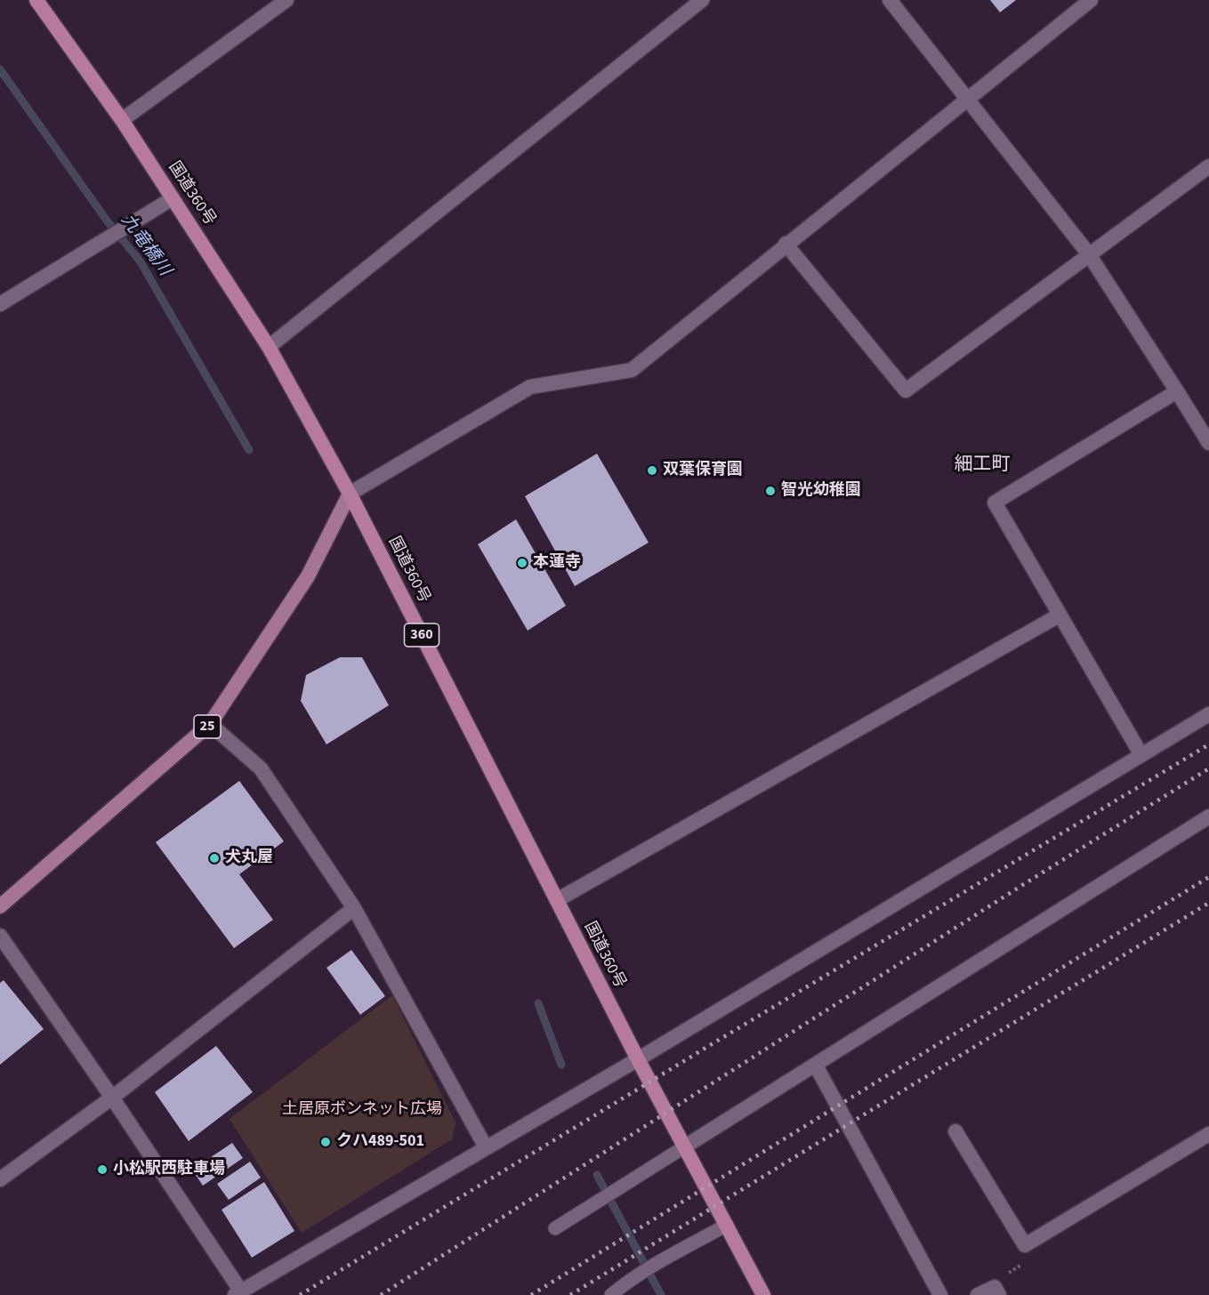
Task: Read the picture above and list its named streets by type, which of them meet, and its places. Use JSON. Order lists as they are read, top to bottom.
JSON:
{
  "streets": {
    "highway": ["国道360号", "360"],
    "main road": ["25"]
  },
  "crossings": [
    ["国道360号", "25"]
  ],
  "districts": ["細工町"],
  "water": ["九竜橋川"],
  "parks": ["土居原ボンネット広場"],
  "places": [
    "双葉保育園",
    "智光幼稚園",
    "本蓮寺",
    "犬丸屋",
    "クハ489-501",
    "小松駅西駐車場"
  ]
}
